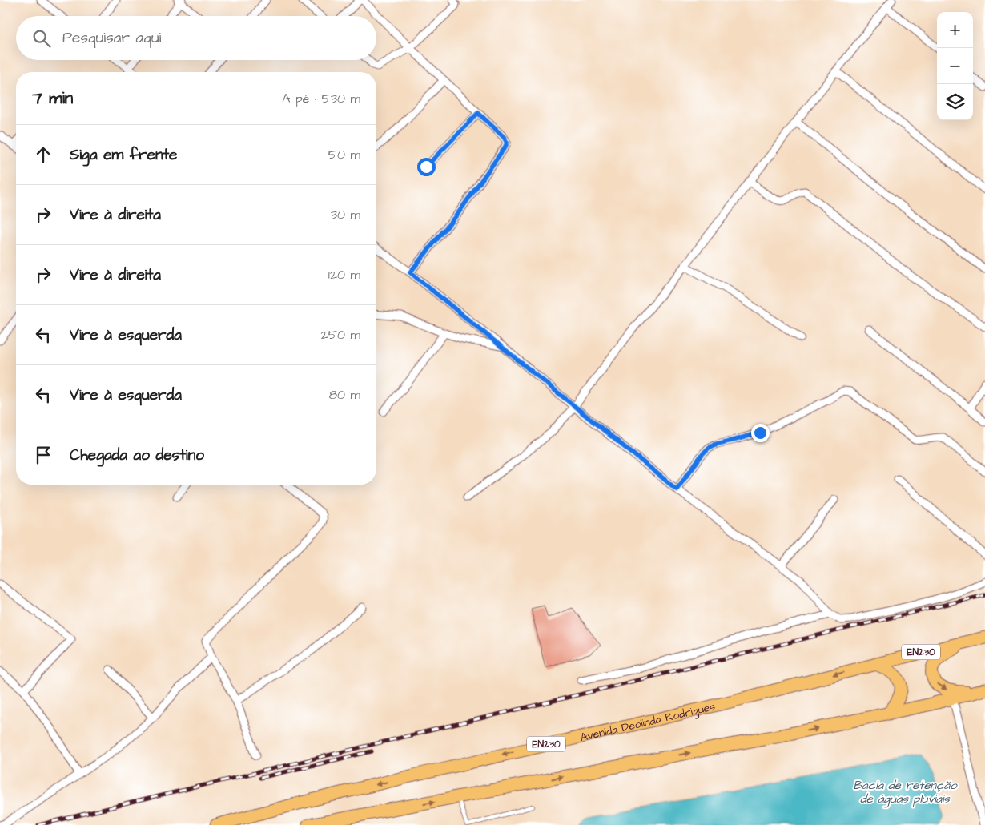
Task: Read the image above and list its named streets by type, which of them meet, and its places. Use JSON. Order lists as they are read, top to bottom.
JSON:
{
  "streets": {
    "highway": ["EN230", "Avenida Deolinda Rodrigues"]
  },
  "water": ["Bacia de retenção de águas pluviais"],
  "page": {
    "map_buttons": ["+", "−"],
    "search": "Pesquisar aqui",
    "heading": ["7 min", "A pé · 530 m"],
    "list": [
      ["Siga em frente", "50 m"],
      ["Vire à direita", "30 m"],
      ["Vire à direita", "120 m"],
      ["Vire à esquerda", "250 m"],
      ["Vire à esquerda", "80 m"],
      "Chegada ao destino"
    ]
  }
}
